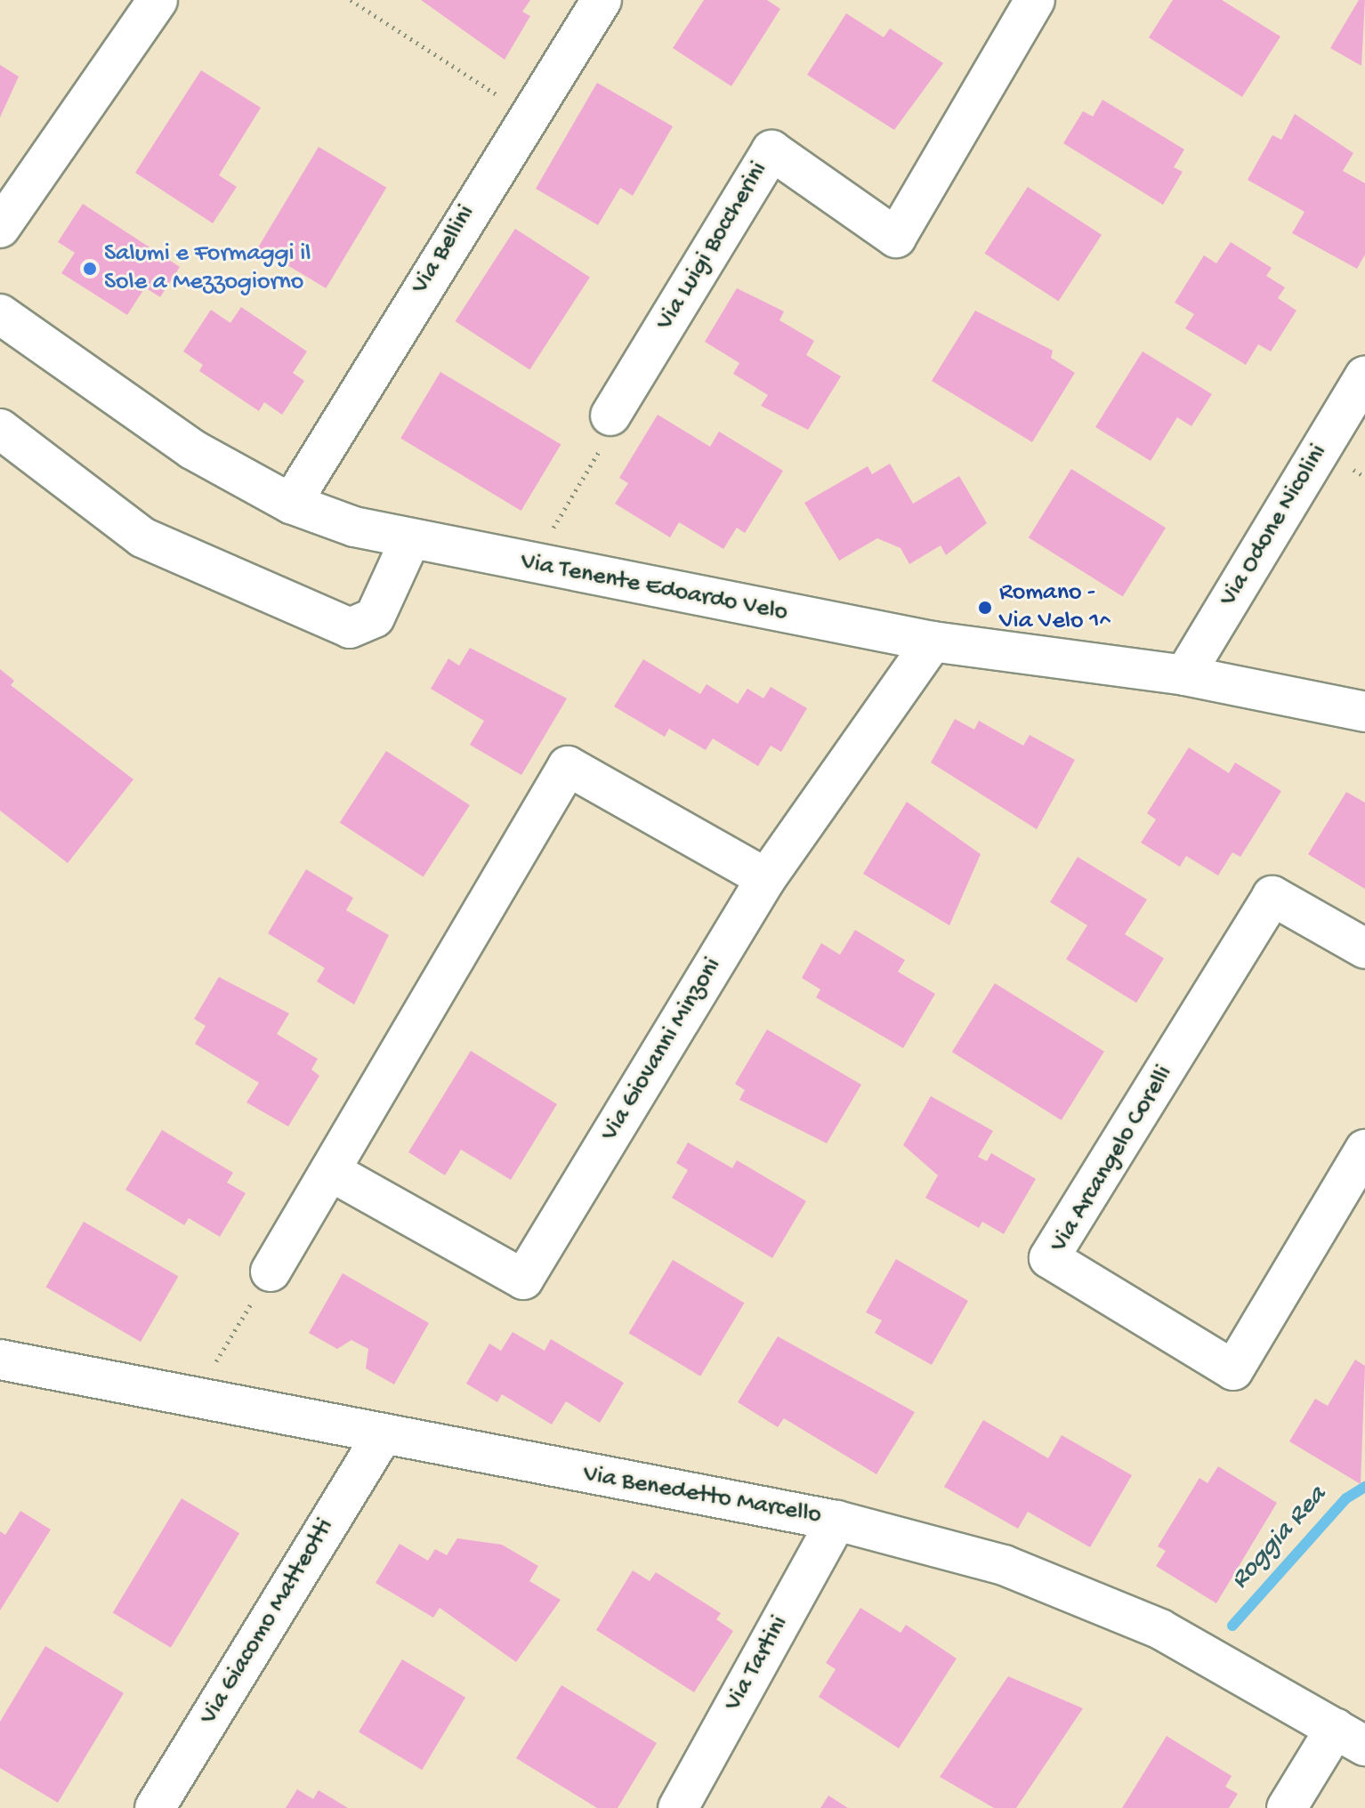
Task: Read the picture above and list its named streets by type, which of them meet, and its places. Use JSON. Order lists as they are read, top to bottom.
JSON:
{
  "streets": {
    "street": [
      "Via Luigi Boccherini",
      "Via Bellini",
      "Via Odone Nicolini",
      "Via Tenente Edoardo Velo",
      "Via Giovanni Minzoni",
      "Via Arcangelo Corelli",
      "Via Benedetto Marcello",
      "Via Giacomo Matteotti",
      "Via Tartini"
    ]
  },
  "crossings": [
    ["Via Bellini", "Via Tenente Edoardo Velo"],
    ["Via Odone Nicolini", "Via Tenente Edoardo Velo"],
    ["Via Tenente Edoardo Velo", "Via Giovanni Minzoni"],
    ["Via Benedetto Marcello", "Via Giacomo Matteotti"],
    ["Via Benedetto Marcello", "Via Tartini"]
  ],
  "water": ["Roggia Rea"],
  "places": ["Salumi e Formaggi il Sole a Mezzogiorno", "Romano - Via Velo 1^"]
}
